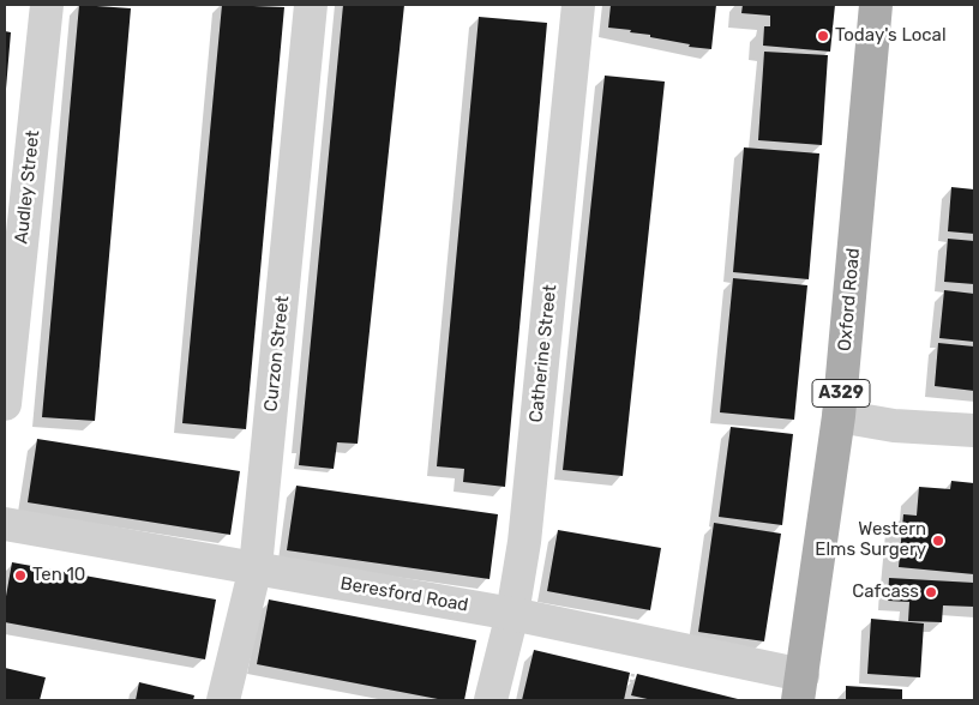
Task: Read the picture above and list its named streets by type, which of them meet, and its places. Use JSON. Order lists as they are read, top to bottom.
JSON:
{
  "streets": {
    "main road": ["Oxford Road", "A329"],
    "street": [
      "Audley Street",
      "Curzon Street",
      "Catherine Street",
      "Beresford Road"
    ]
  },
  "crossings": [
    ["Oxford Road", "Beresford Road"],
    ["Curzon Street", "Beresford Road"],
    ["Catherine Street", "Beresford Road"]
  ],
  "places": [
    "Today's Local",
    "Western Elms Surgery",
    "Ten 10",
    "Cafcass"
  ]
}
